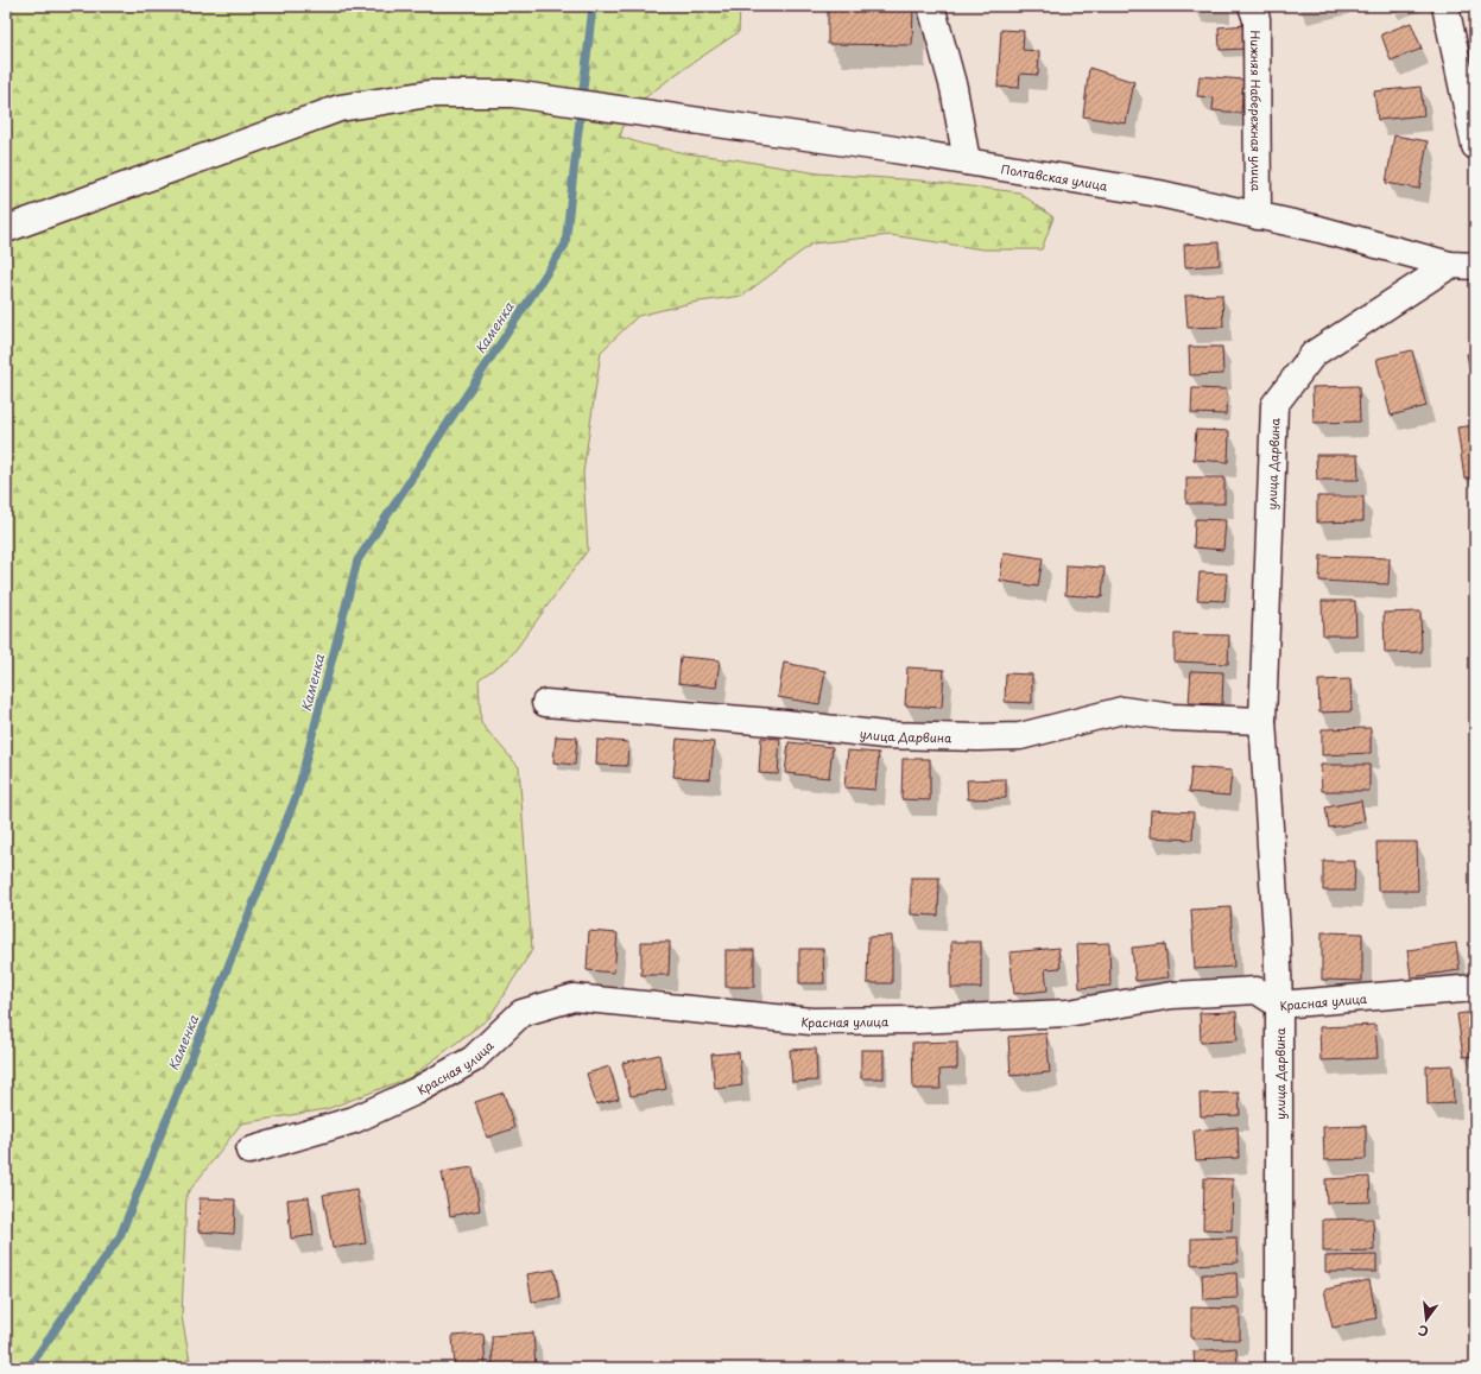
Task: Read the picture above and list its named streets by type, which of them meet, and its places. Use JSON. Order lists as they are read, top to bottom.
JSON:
{
  "streets": {
    "street": [
      "Нижняя Набережная улица",
      "Полтавская улица",
      "улица Дарвина",
      "Красная улица"
    ]
  },
  "crossings": [
    ["Нижняя Набережная улица", "Полтавская улица"],
    ["Полтавская улица", "улица Дарвина"],
    ["улица Дарвина", "Красная улица"]
  ],
  "water": ["Каменка"],
  "north": "bottom"
}
